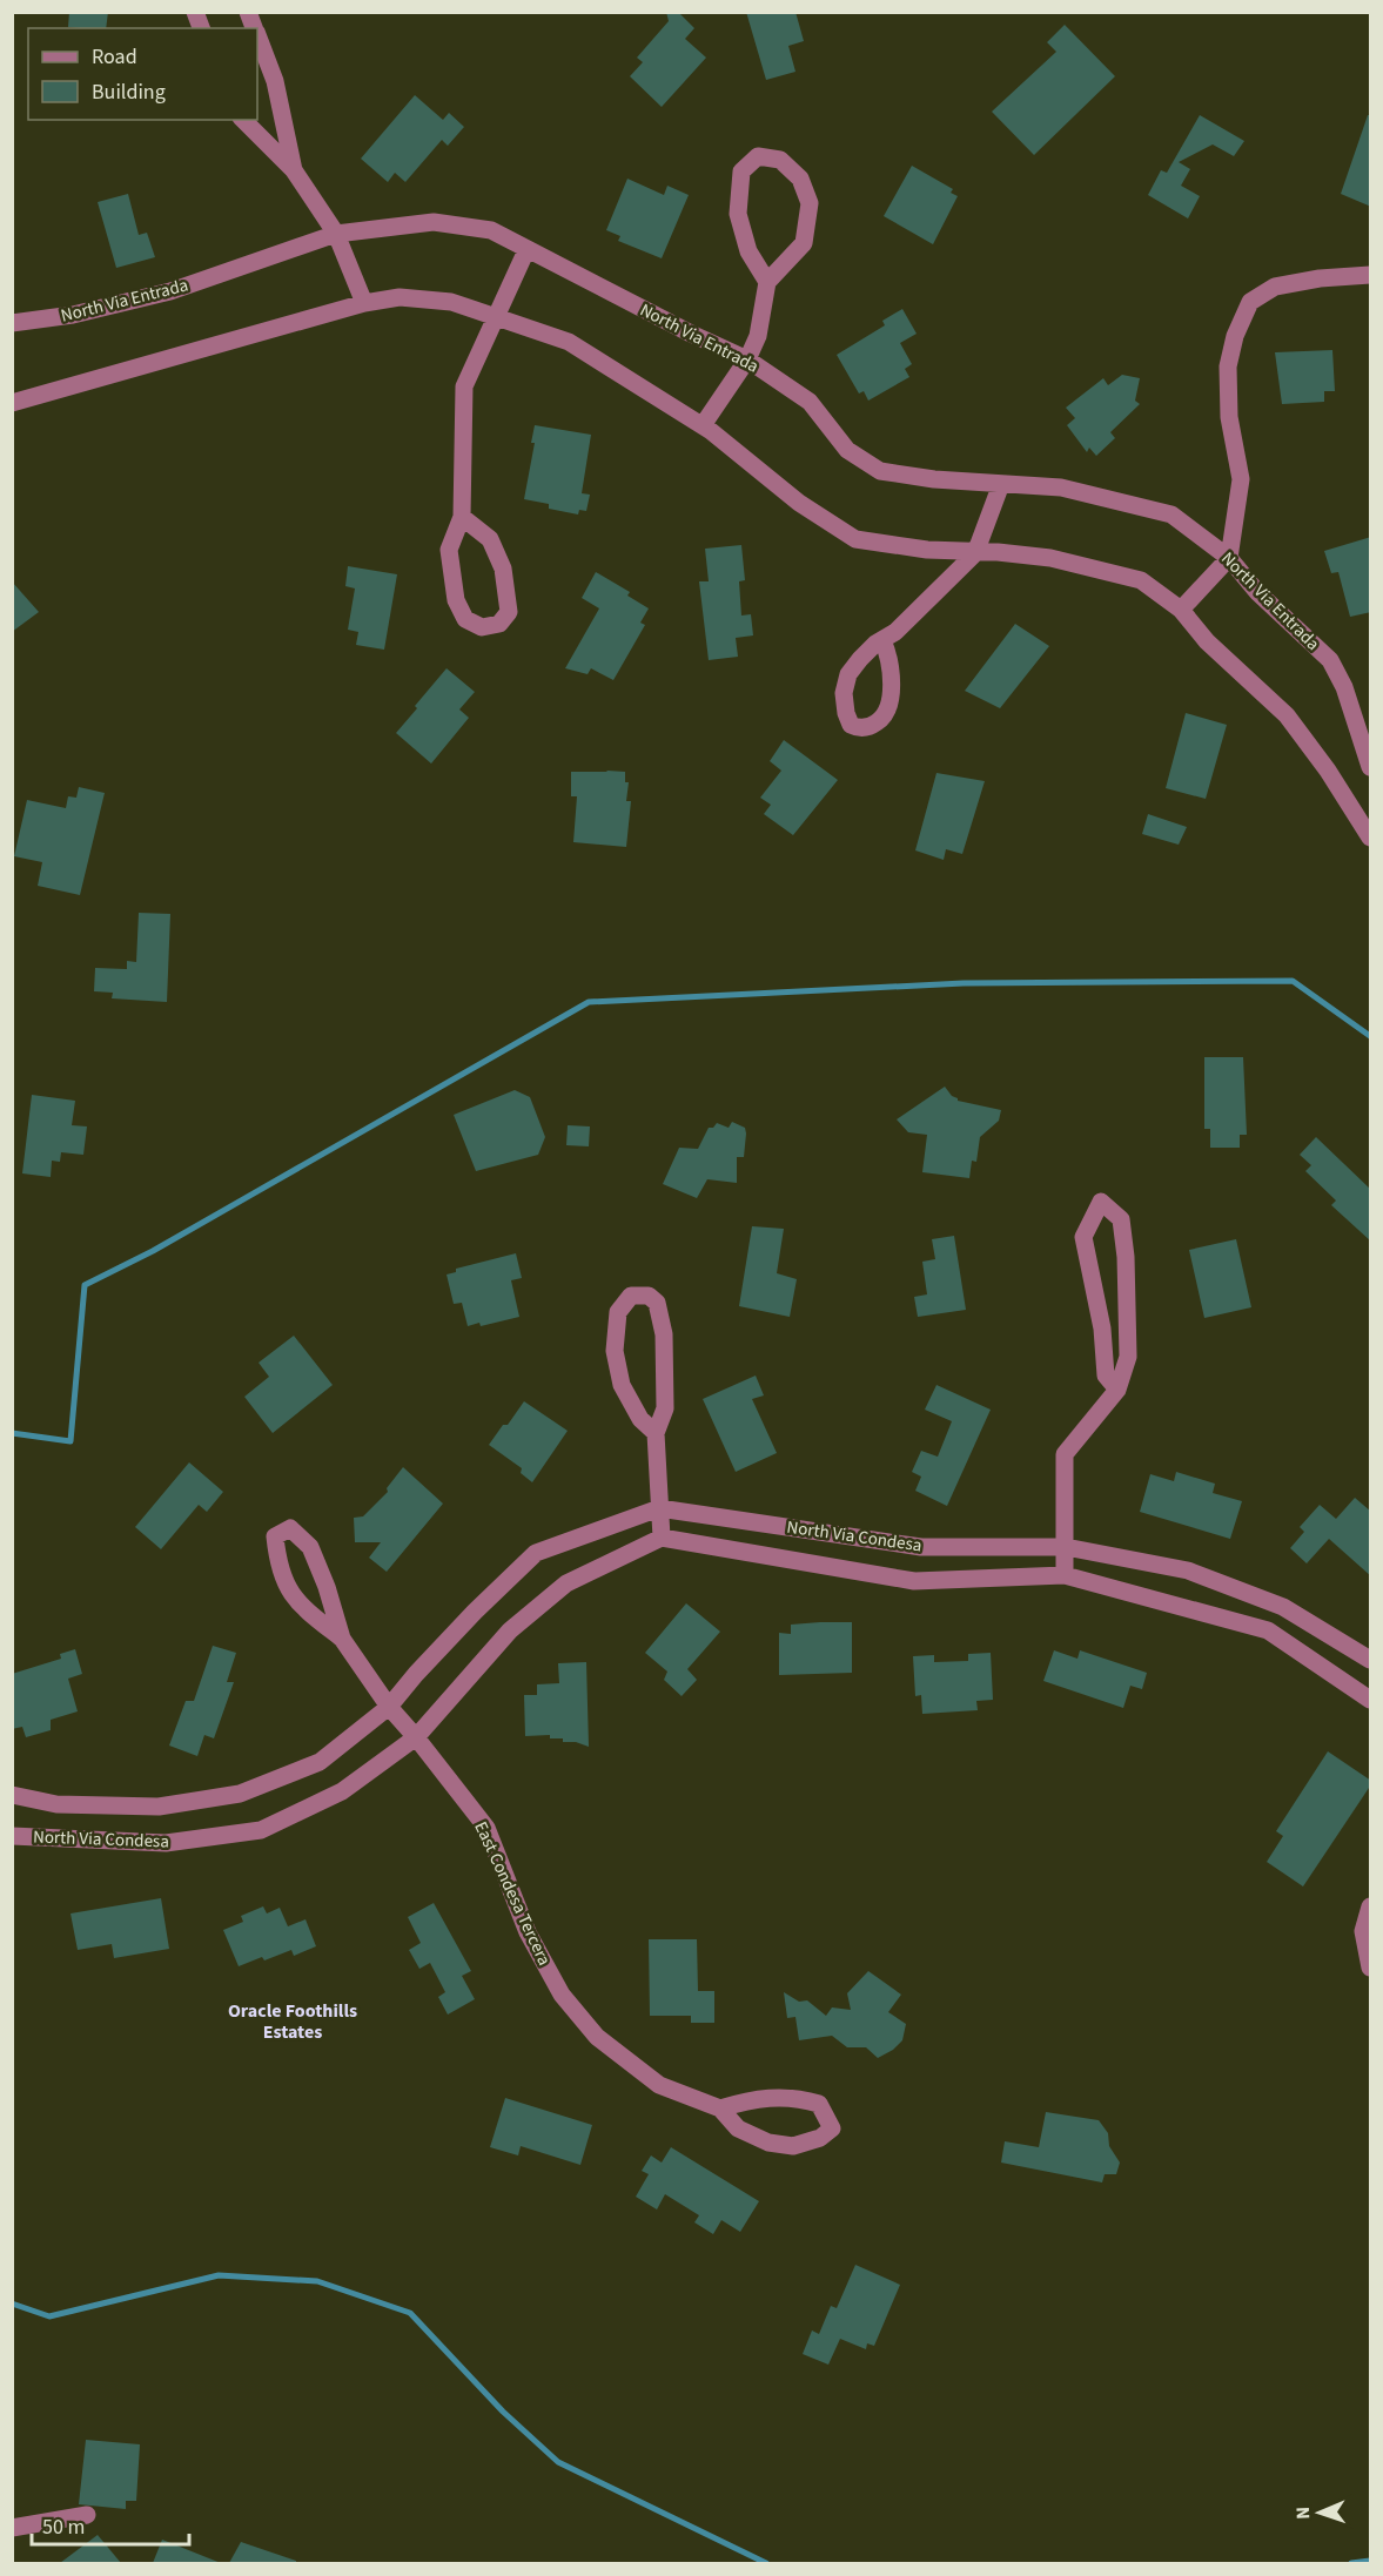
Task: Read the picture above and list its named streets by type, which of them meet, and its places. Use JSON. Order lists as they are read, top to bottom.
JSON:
{
  "streets": {
    "street": ["North Via Entrada", "North Via Condesa", "East Condesa Tercera"]
  },
  "crossings": [
    ["North Via Condesa", "East Condesa Tercera"]
  ],
  "districts": ["Oracle Foothills Estates"],
  "legend": ["Road", "Building"],
  "scale_bar": "50 m",
  "north": "left"
}
